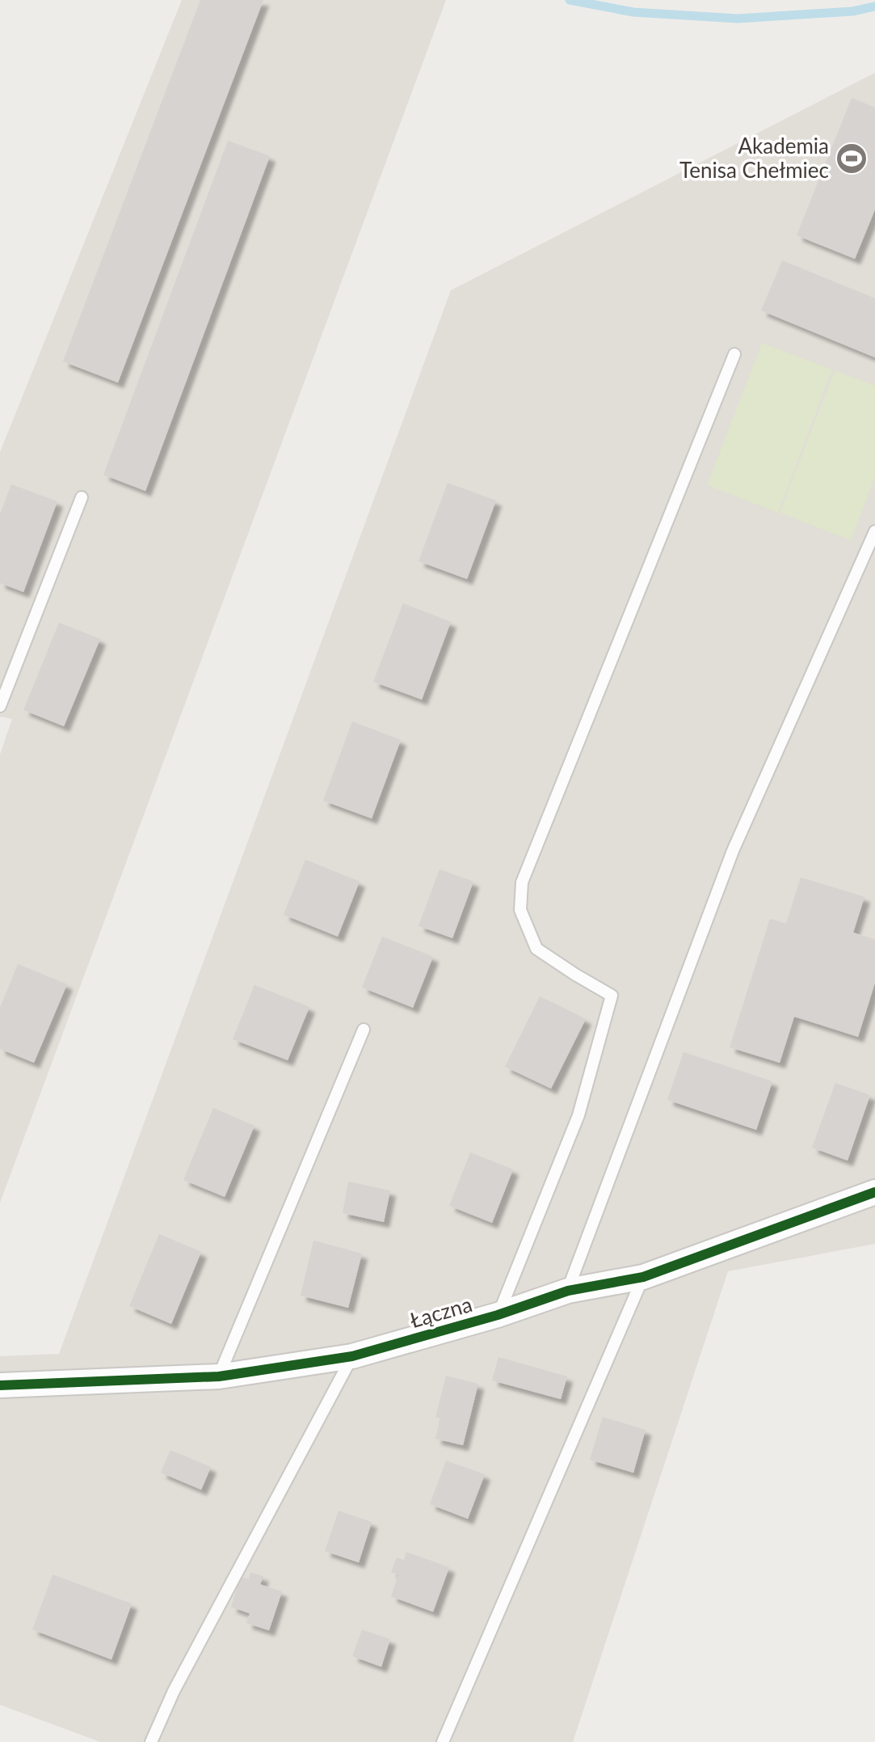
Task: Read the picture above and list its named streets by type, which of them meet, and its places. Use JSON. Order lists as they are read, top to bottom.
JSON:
{
  "streets": {
    "street": ["Łączna"]
  },
  "places": {
    "sports": ["Akademia Tenisa Chełmiec"]
  }
}
